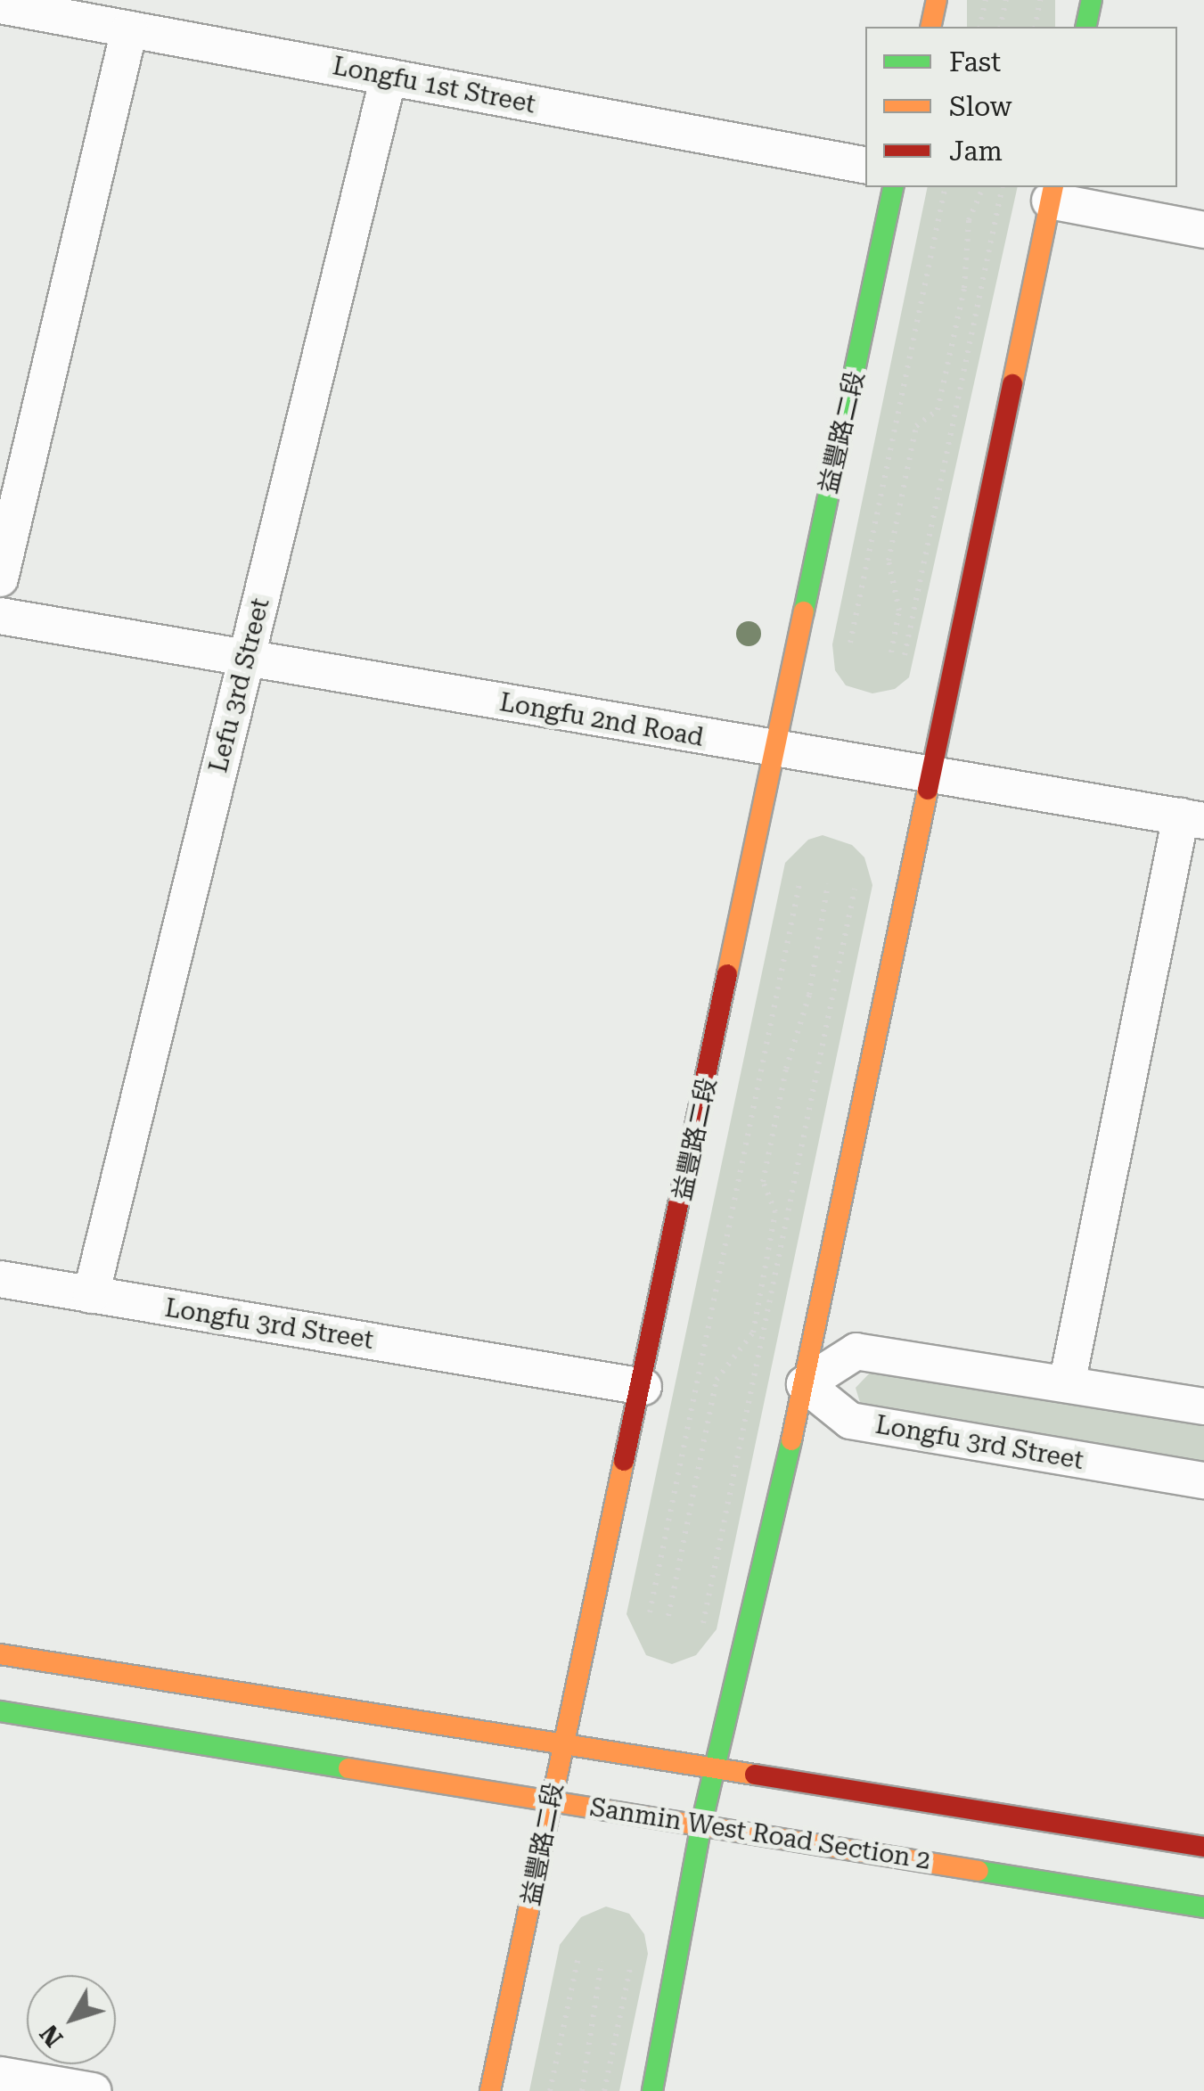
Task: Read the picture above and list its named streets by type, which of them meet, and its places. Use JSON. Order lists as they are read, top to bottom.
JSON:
{
  "streets": {
    "street": [
      "Longfu 1st Street",
      "益豐路二段",
      "Lefu 3rd Street",
      "Longfu 2nd Road",
      "Longfu 3rd Street",
      "Sanmin West Road Section 2"
    ]
  },
  "crossings": [
    ["Longfu 1st Street", "Lefu 3rd Street"],
    ["益豐路二段", "Longfu 2nd Road"],
    ["益豐路二段", "Longfu 3rd Street"],
    ["益豐路二段", "Sanmin West Road Section 2"],
    ["Lefu 3rd Street", "Longfu 2nd Road"],
    ["Lefu 3rd Street", "Longfu 3rd Street"]
  ],
  "legend": ["Fast", "Slow", "Jam"],
  "north": "bottom left"
}
